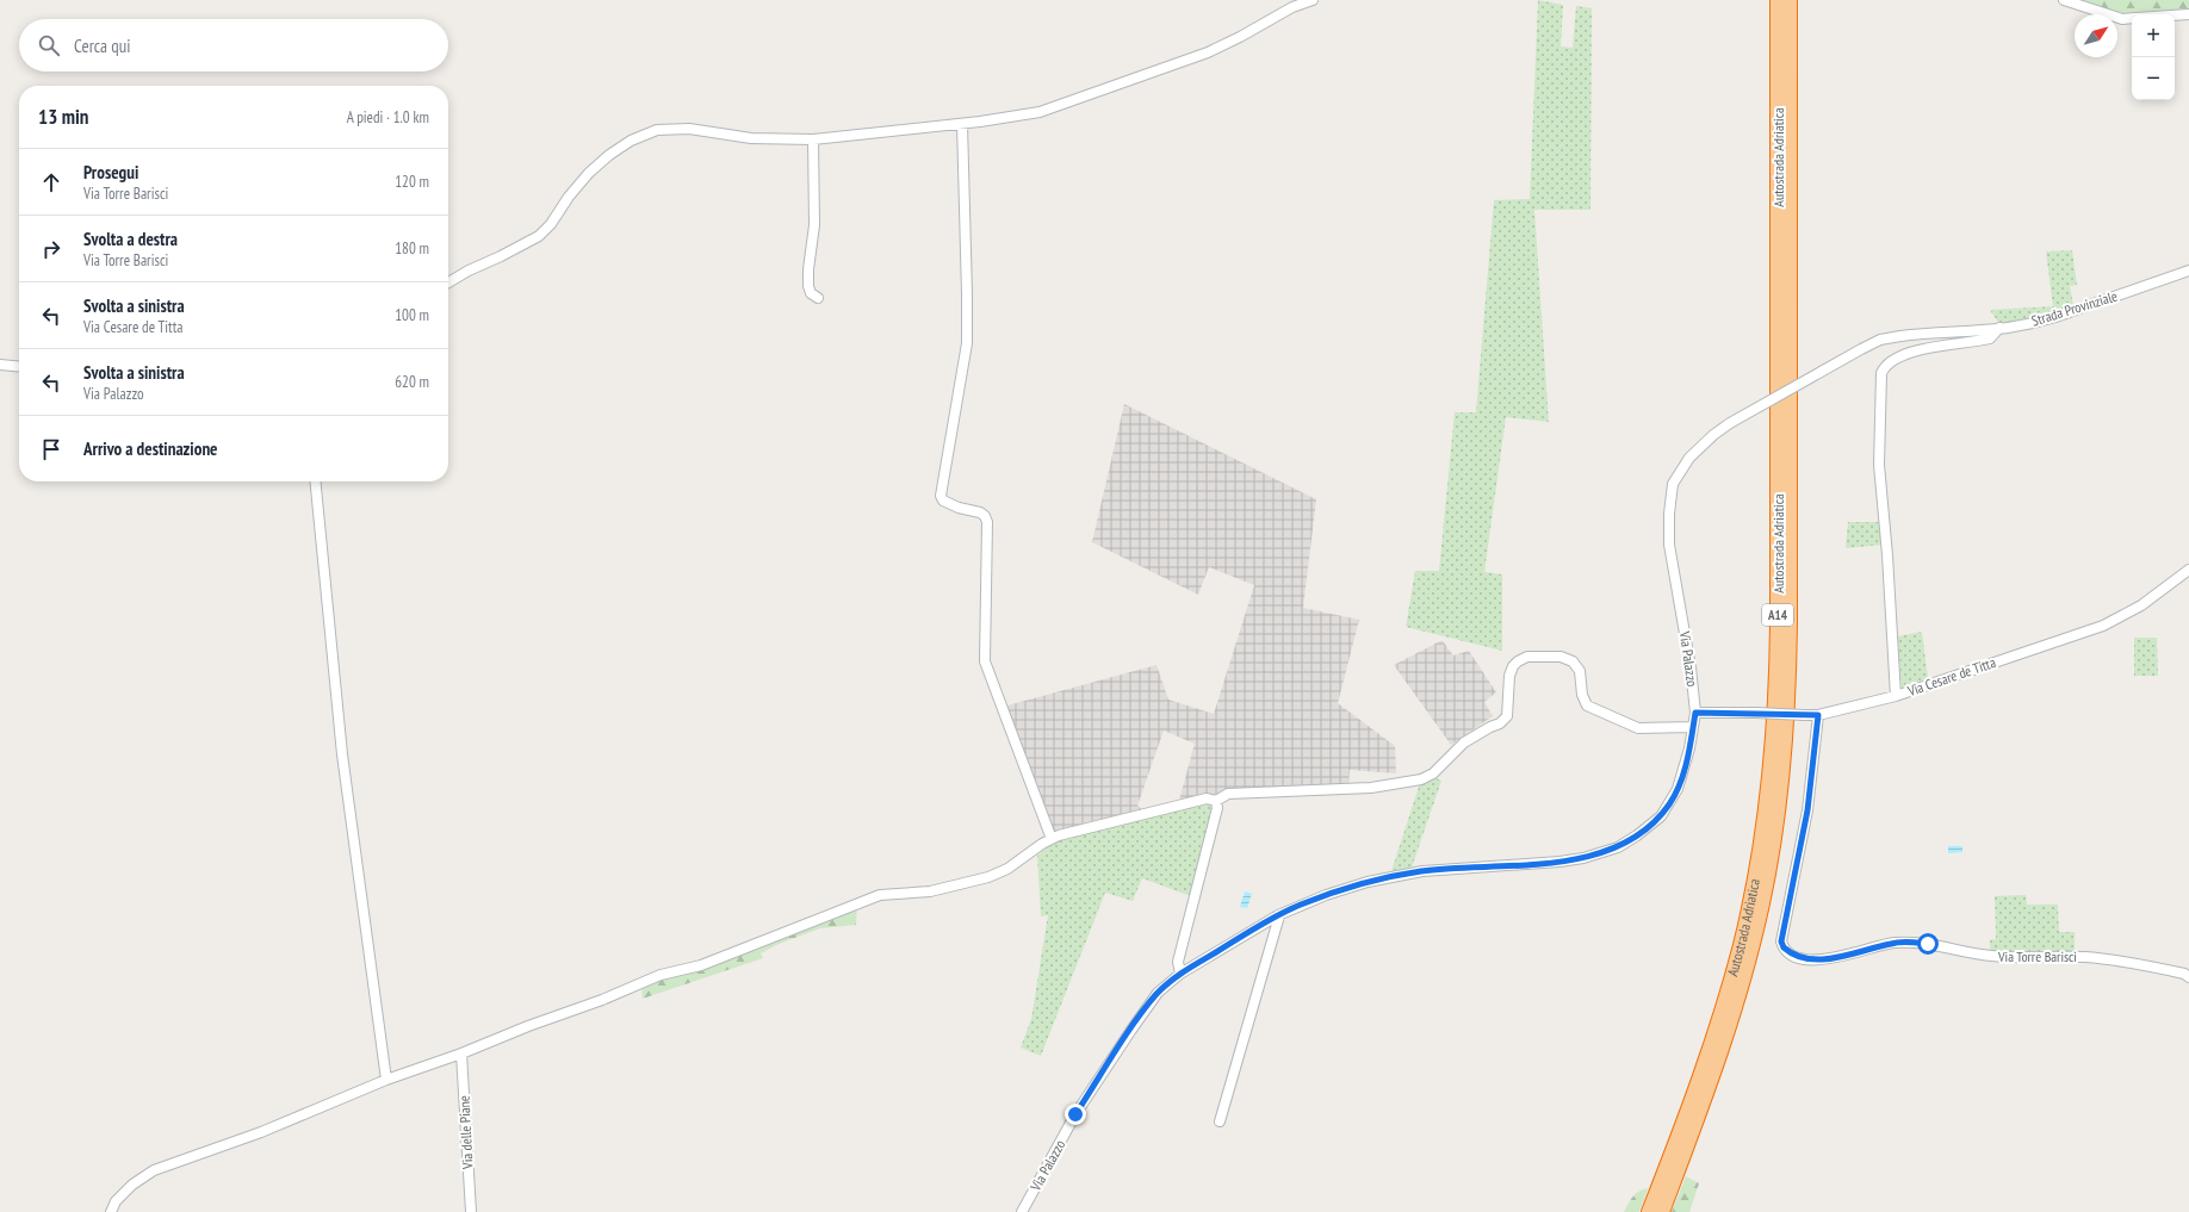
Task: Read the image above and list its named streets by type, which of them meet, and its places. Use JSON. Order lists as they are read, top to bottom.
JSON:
{
  "streets": {
    "highway": ["Autostrada Adriatica", "A14"],
    "street": [
      "Strada Provinziale",
      "Via Palazzo",
      "Via Cesare de Titta",
      "Via Torre Barisci",
      "Via delle Piane"
    ]
  },
  "crossings": [
    ["Strada Provinziale", "Via Palazzo"],
    ["Via Palazzo", "Via Cesare de Titta"],
    ["Via Cesare de Titta", "Via Torre Barisci"]
  ],
  "north": "top right",
  "page": {
    "map_buttons": ["+", "−"],
    "search": "Cerca qui",
    "heading": ["13 min", "A piedi · 1.0 km"],
    "list": [
      ["Prosegui", "Via Torre Barisci", "120 m"],
      ["Svolta a destra", "Via Torre Barisci", "180 m"],
      ["Svolta a sinistra", "Via Cesare de Titta", "100 m"],
      ["Svolta a sinistra", "Via Palazzo", "620 m"],
      "Arrivo a destinazione"
    ]
  }
}
